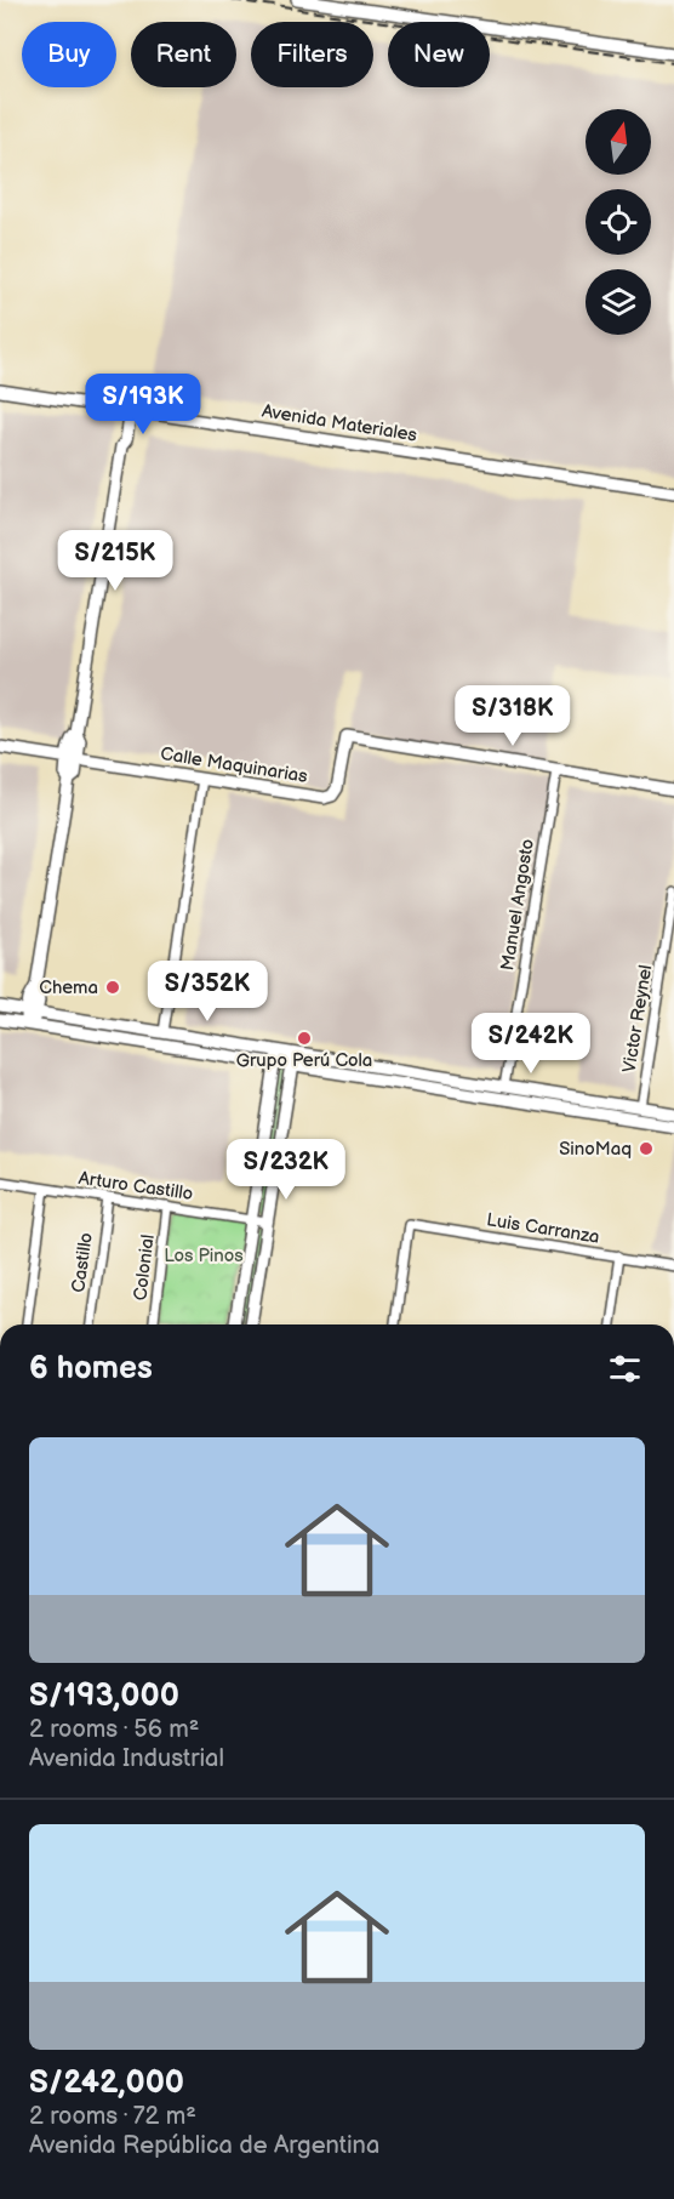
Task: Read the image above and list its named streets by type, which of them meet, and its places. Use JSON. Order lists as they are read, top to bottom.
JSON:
{
  "streets": {
    "street": [
      "Avenida Materiales",
      "Calle Maquinarias",
      "Manuel Angosto",
      "Victor Reynel",
      "Arturo Castillo",
      "Luis Carranza",
      "Castillo",
      "Colonial"
    ]
  },
  "crossings": [
    ["Calle Maquinarias", "Manuel Angosto"],
    ["Arturo Castillo", "Castillo"],
    ["Arturo Castillo", "Colonial"]
  ],
  "parks": ["Los Pinos"],
  "places": ["Chema", "Grupo Perú Cola", "SinoMaq"],
  "north": "top",
  "page": {
    "chip": [
      "Buy",
      "Rent",
      "Filters",
      "New"
    ],
    "price": [
      "S/193K",
      "S/215K",
      "S/318K",
      "S/352K",
      "S/242K",
      "S/232K"
    ],
    "heading": "6 homes",
    "list": [
      {
        "name": "S/193,000",
        "note": "2 rooms · 56 m² · Avenida Industrial"
      },
      {
        "name": "S/242,000",
        "note": "2 rooms · 72 m² · Avenida República de Argentina"
      }
    ]
  }
}
